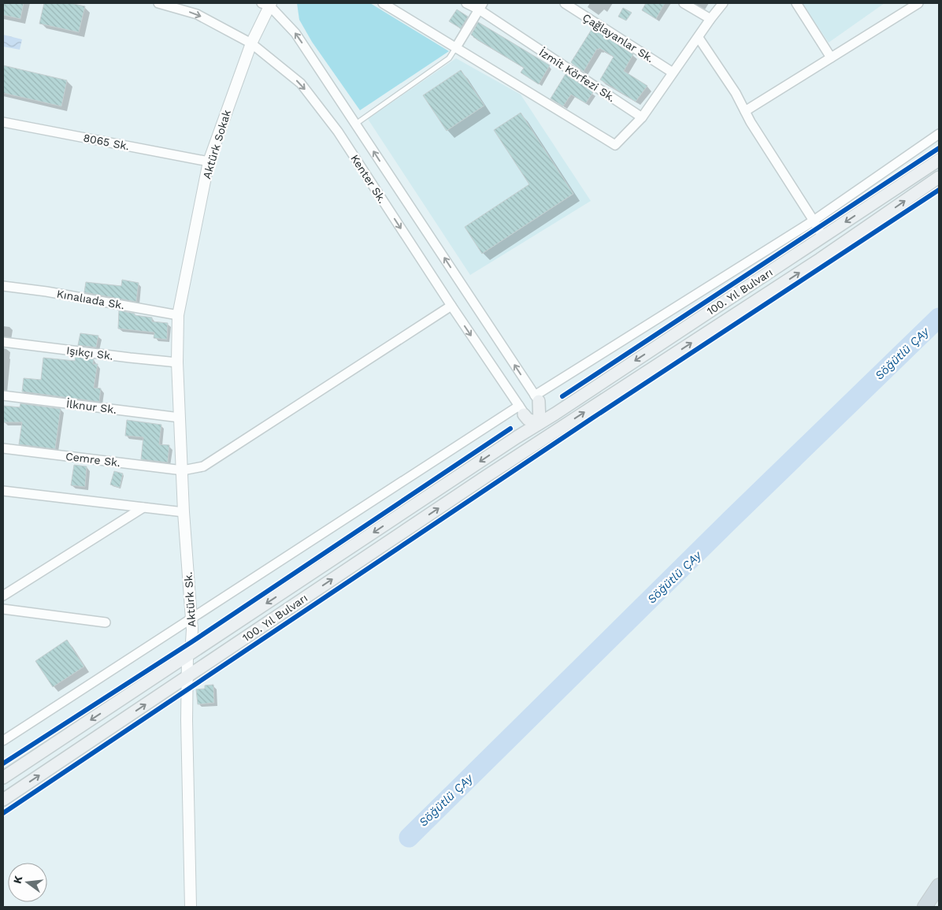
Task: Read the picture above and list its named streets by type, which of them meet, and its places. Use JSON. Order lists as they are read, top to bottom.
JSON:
{
  "streets": {
    "main road": ["100. Yıl Bulvarı"],
    "street": [
      "Çağlayanlar Sk.",
      "İzmit Körfezi Sk.",
      "8065 Sk.",
      "Aktürk Sokak",
      "Kenter Sk.",
      "Kınalıada Sk.",
      "Işıkçı Sk.",
      "İlknur Sk.",
      "Cemre Sk.",
      "Aktürk Sk."
    ]
  },
  "crossings": [
    ["8065 Sk.", "Aktürk Sokak"],
    ["Aktürk Sokak", "Kenter Sk."],
    ["Aktürk Sokak", "Kınalıada Sk."],
    ["Aktürk Sokak", "Aktürk Sk."],
    ["Kenter Sk.", "Cemre Sk."],
    ["100. Yıl Bulvarı", "Aktürk Sk."],
    ["Kınalıada Sk.", "Aktürk Sk."],
    ["Işıkçı Sk.", "Aktürk Sk."],
    ["İlknur Sk.", "Aktürk Sk."],
    ["Cemre Sk.", "Aktürk Sk."]
  ],
  "water": ["Söğütlü ÇAy"],
  "north": "left"
}
